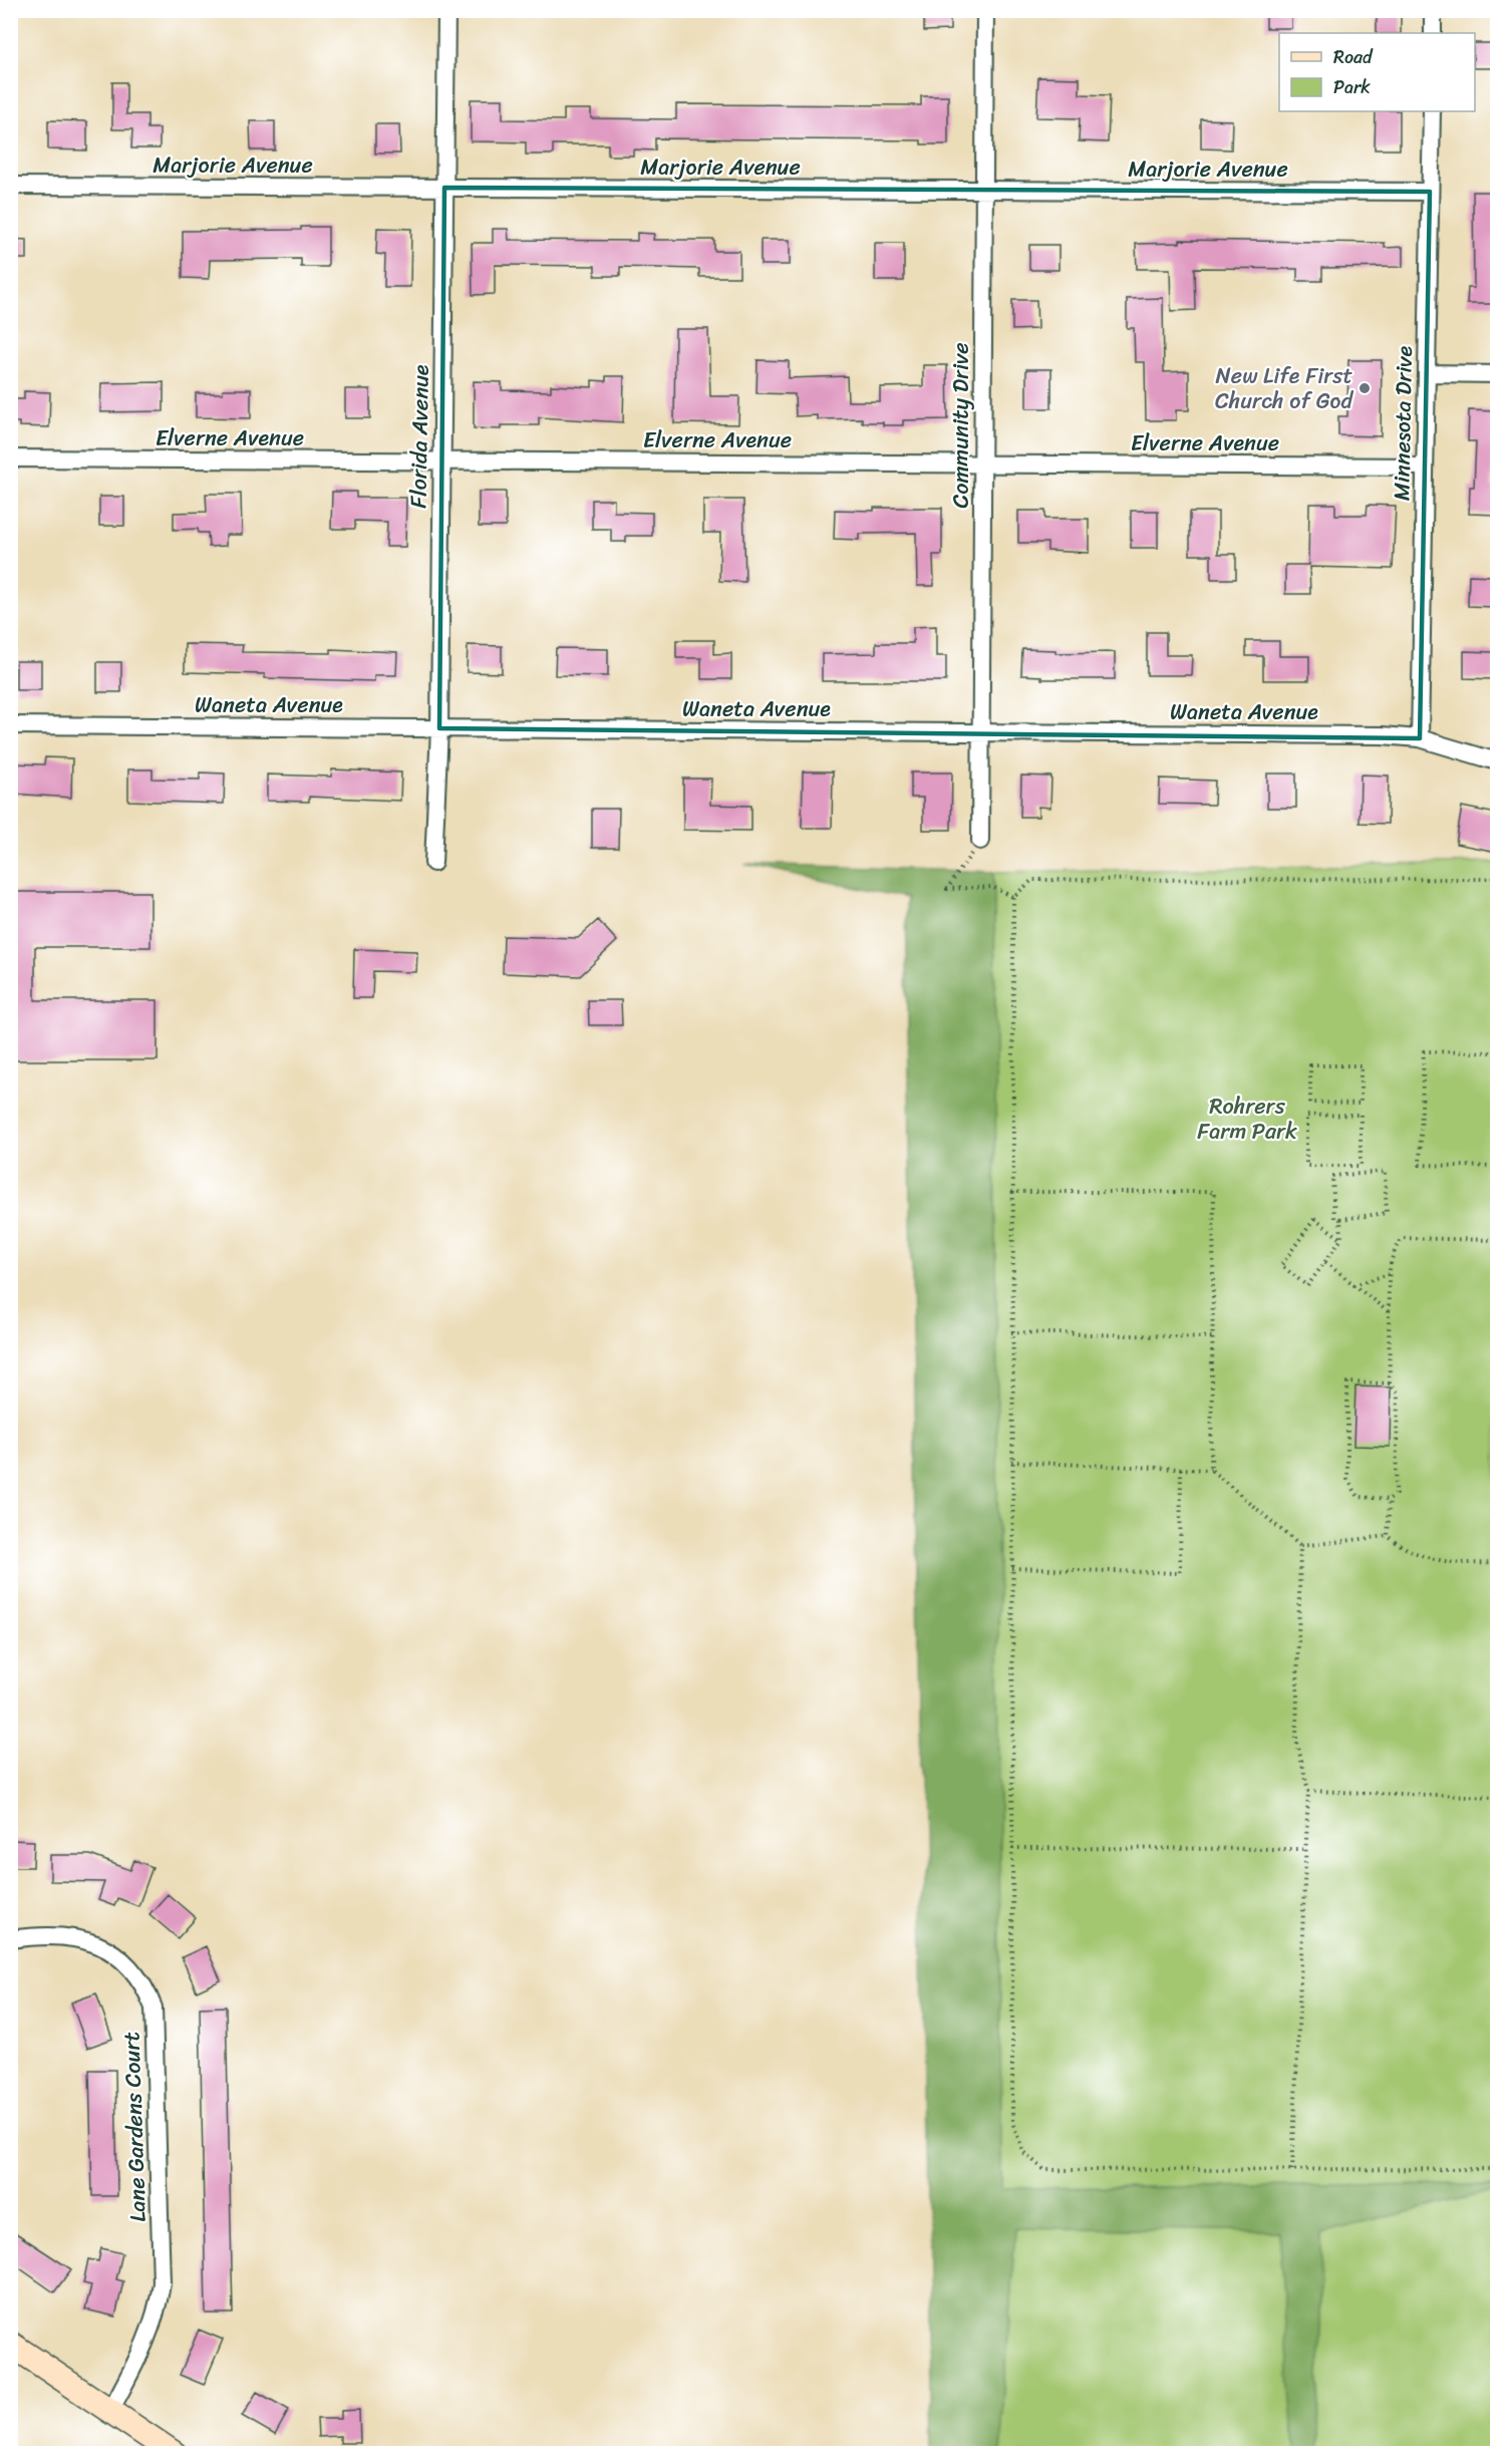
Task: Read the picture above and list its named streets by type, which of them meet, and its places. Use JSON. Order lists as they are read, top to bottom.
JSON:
{
  "streets": {
    "street": [
      "Marjorie Avenue",
      "Minnesota Drive",
      "Community Drive",
      "Florida Avenue",
      "Elverne Avenue",
      "Waneta Avenue",
      "Lane Gardens Court"
    ]
  },
  "crossings": [
    ["Marjorie Avenue", "Minnesota Drive"],
    ["Marjorie Avenue", "Community Drive"],
    ["Marjorie Avenue", "Florida Avenue"],
    ["Minnesota Drive", "Elverne Avenue"],
    ["Minnesota Drive", "Waneta Avenue"],
    ["Community Drive", "Elverne Avenue"],
    ["Community Drive", "Waneta Avenue"],
    ["Florida Avenue", "Elverne Avenue"],
    ["Florida Avenue", "Waneta Avenue"]
  ],
  "parks": ["Rohrers Farm Park"],
  "places": ["New Life First Church of God"],
  "legend": ["Road", "Park"]
}
